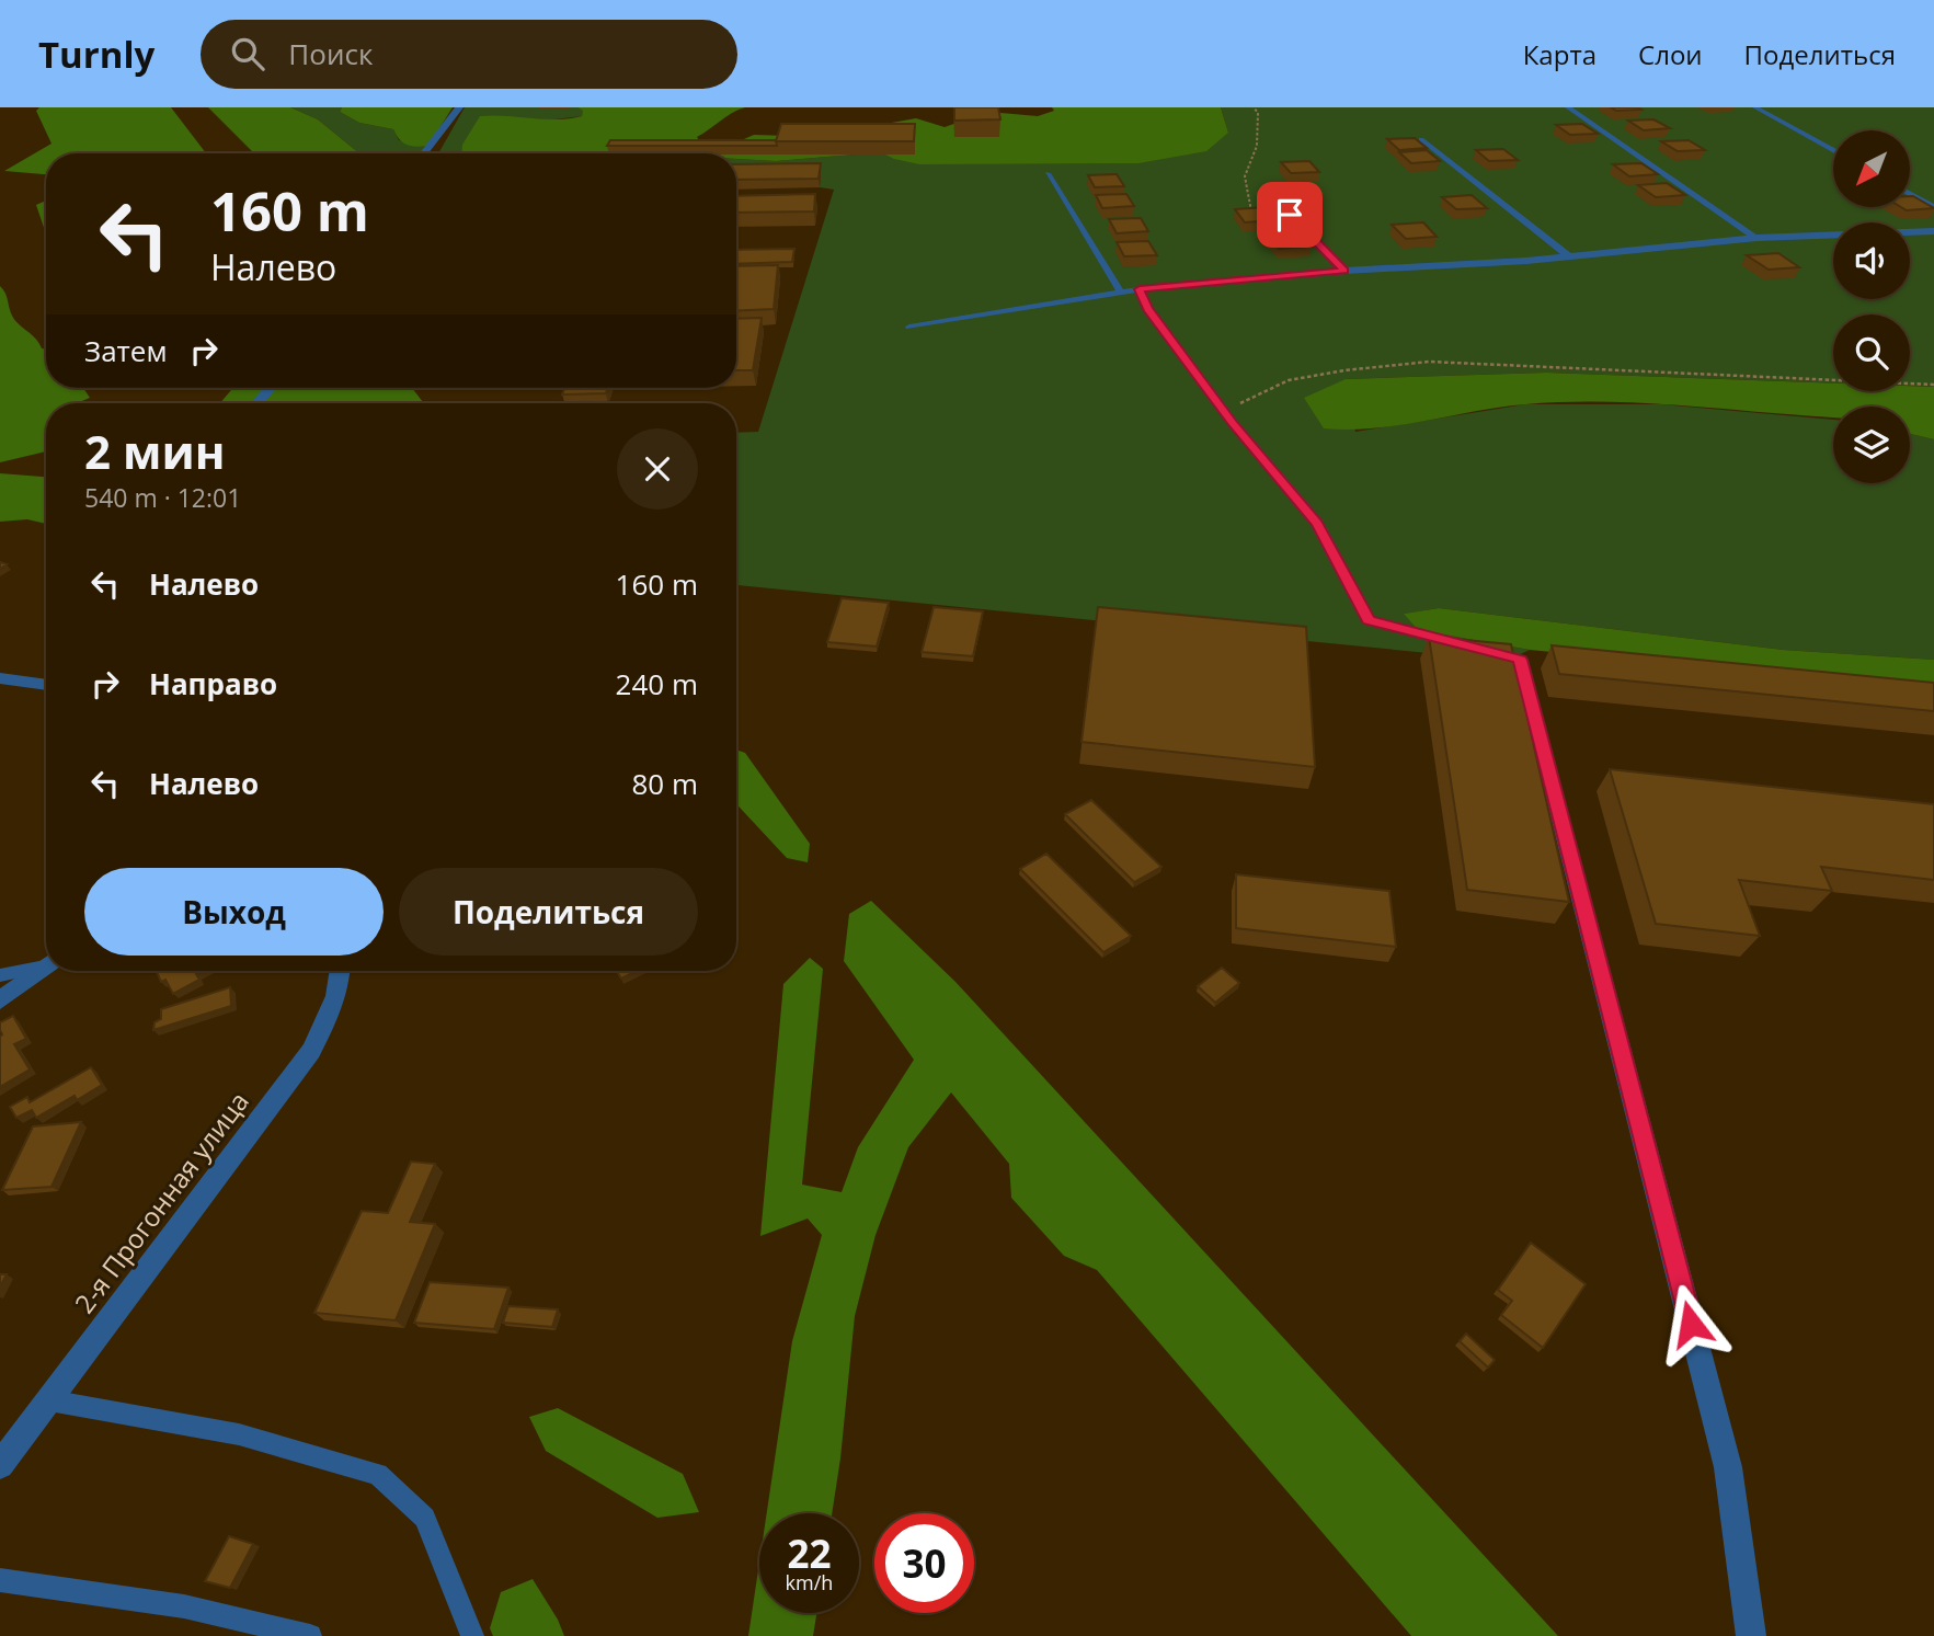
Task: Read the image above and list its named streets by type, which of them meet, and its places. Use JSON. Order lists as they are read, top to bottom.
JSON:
{
  "streets": {
    "street": ["2-я Прогонная улица"]
  },
  "north": "bottom left",
  "page": {
    "header": "Turnly",
    "search": "Поиск",
    "nav": ["Карта", "Слои", "Поделиться"],
    "turn": ["160 m", "Налево"],
    "then": "Затем",
    "heading": ["2 мин", "540 m · 12:01"],
    "list": [
      {
        "name": "Налево",
        "value": "160 m"
      },
      {
        "name": "Направо",
        "value": "240 m"
      },
      {
        "name": "Налево",
        "value": "80 m"
      }
    ],
    "buttons": ["Выход", "Поделиться"],
    "speed": "22 km/h",
    "limit": "30"
  }
}
